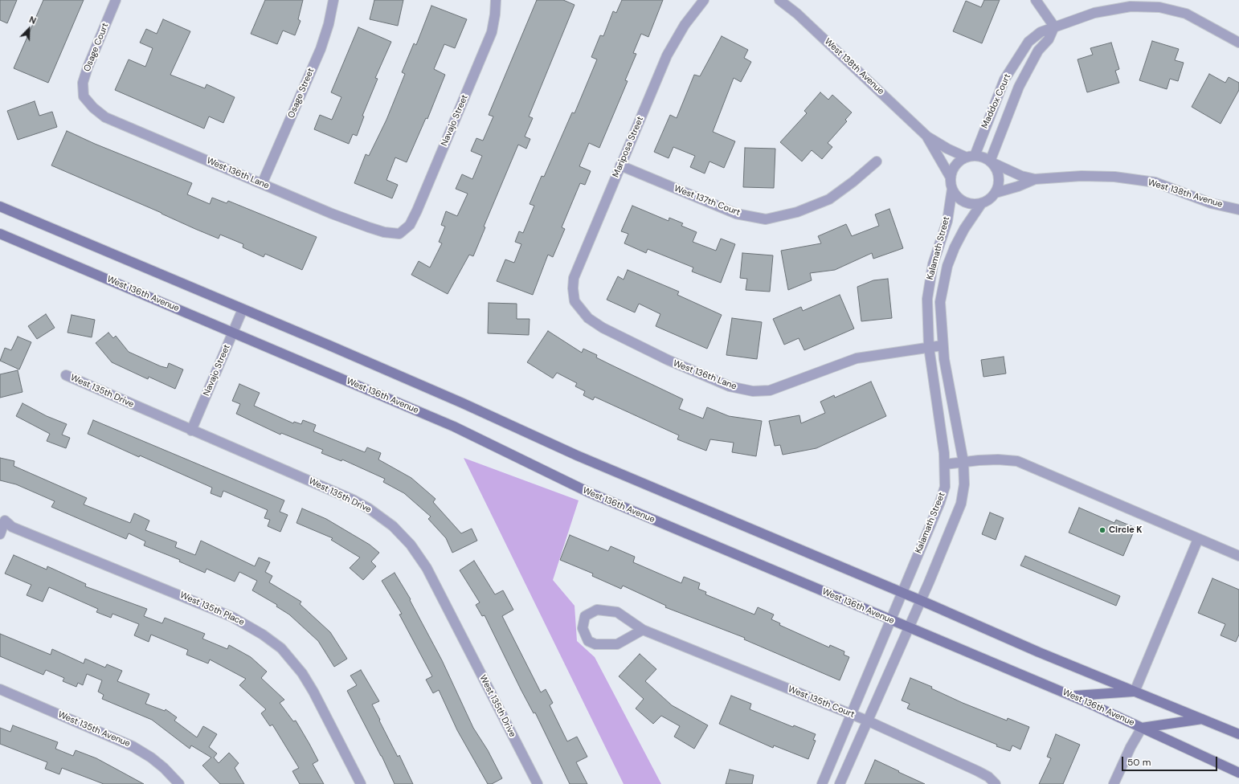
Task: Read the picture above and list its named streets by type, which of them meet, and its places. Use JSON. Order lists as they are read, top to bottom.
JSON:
{
  "streets": {
    "main road": ["West 136th Avenue"],
    "street": [
      "Osage Court",
      "West 138th Avenue",
      "Osage Street",
      "Maddox Court",
      "Navajo Street",
      "Mariposa Street",
      "West 136th Lane",
      "West 137th Court",
      "Kalamath Street",
      "West 135th Drive",
      "West 135th Place",
      "West 135th Court",
      "West 135th Avenue"
    ]
  },
  "crossings": [
    ["Osage Court", "West 136th Lane"],
    ["West 138th Avenue", "Maddox Court"],
    ["West 138th Avenue", "Kalamath Street"],
    ["Osage Street", "West 136th Lane"],
    ["Maddox Court", "Kalamath Street"],
    ["Navajo Street", "West 136th Lane"],
    ["Navajo Street", "West 136th Avenue"],
    ["Navajo Street", "West 135th Drive"],
    ["Mariposa Street", "West 136th Lane"],
    ["Mariposa Street", "West 137th Court"],
    ["West 136th Lane", "Kalamath Street"],
    ["Kalamath Street", "West 136th Avenue"],
    ["Kalamath Street", "West 135th Court"]
  ],
  "places": ["Circle K"],
  "scale_bar": "50 m",
  "north": "top right"
}
